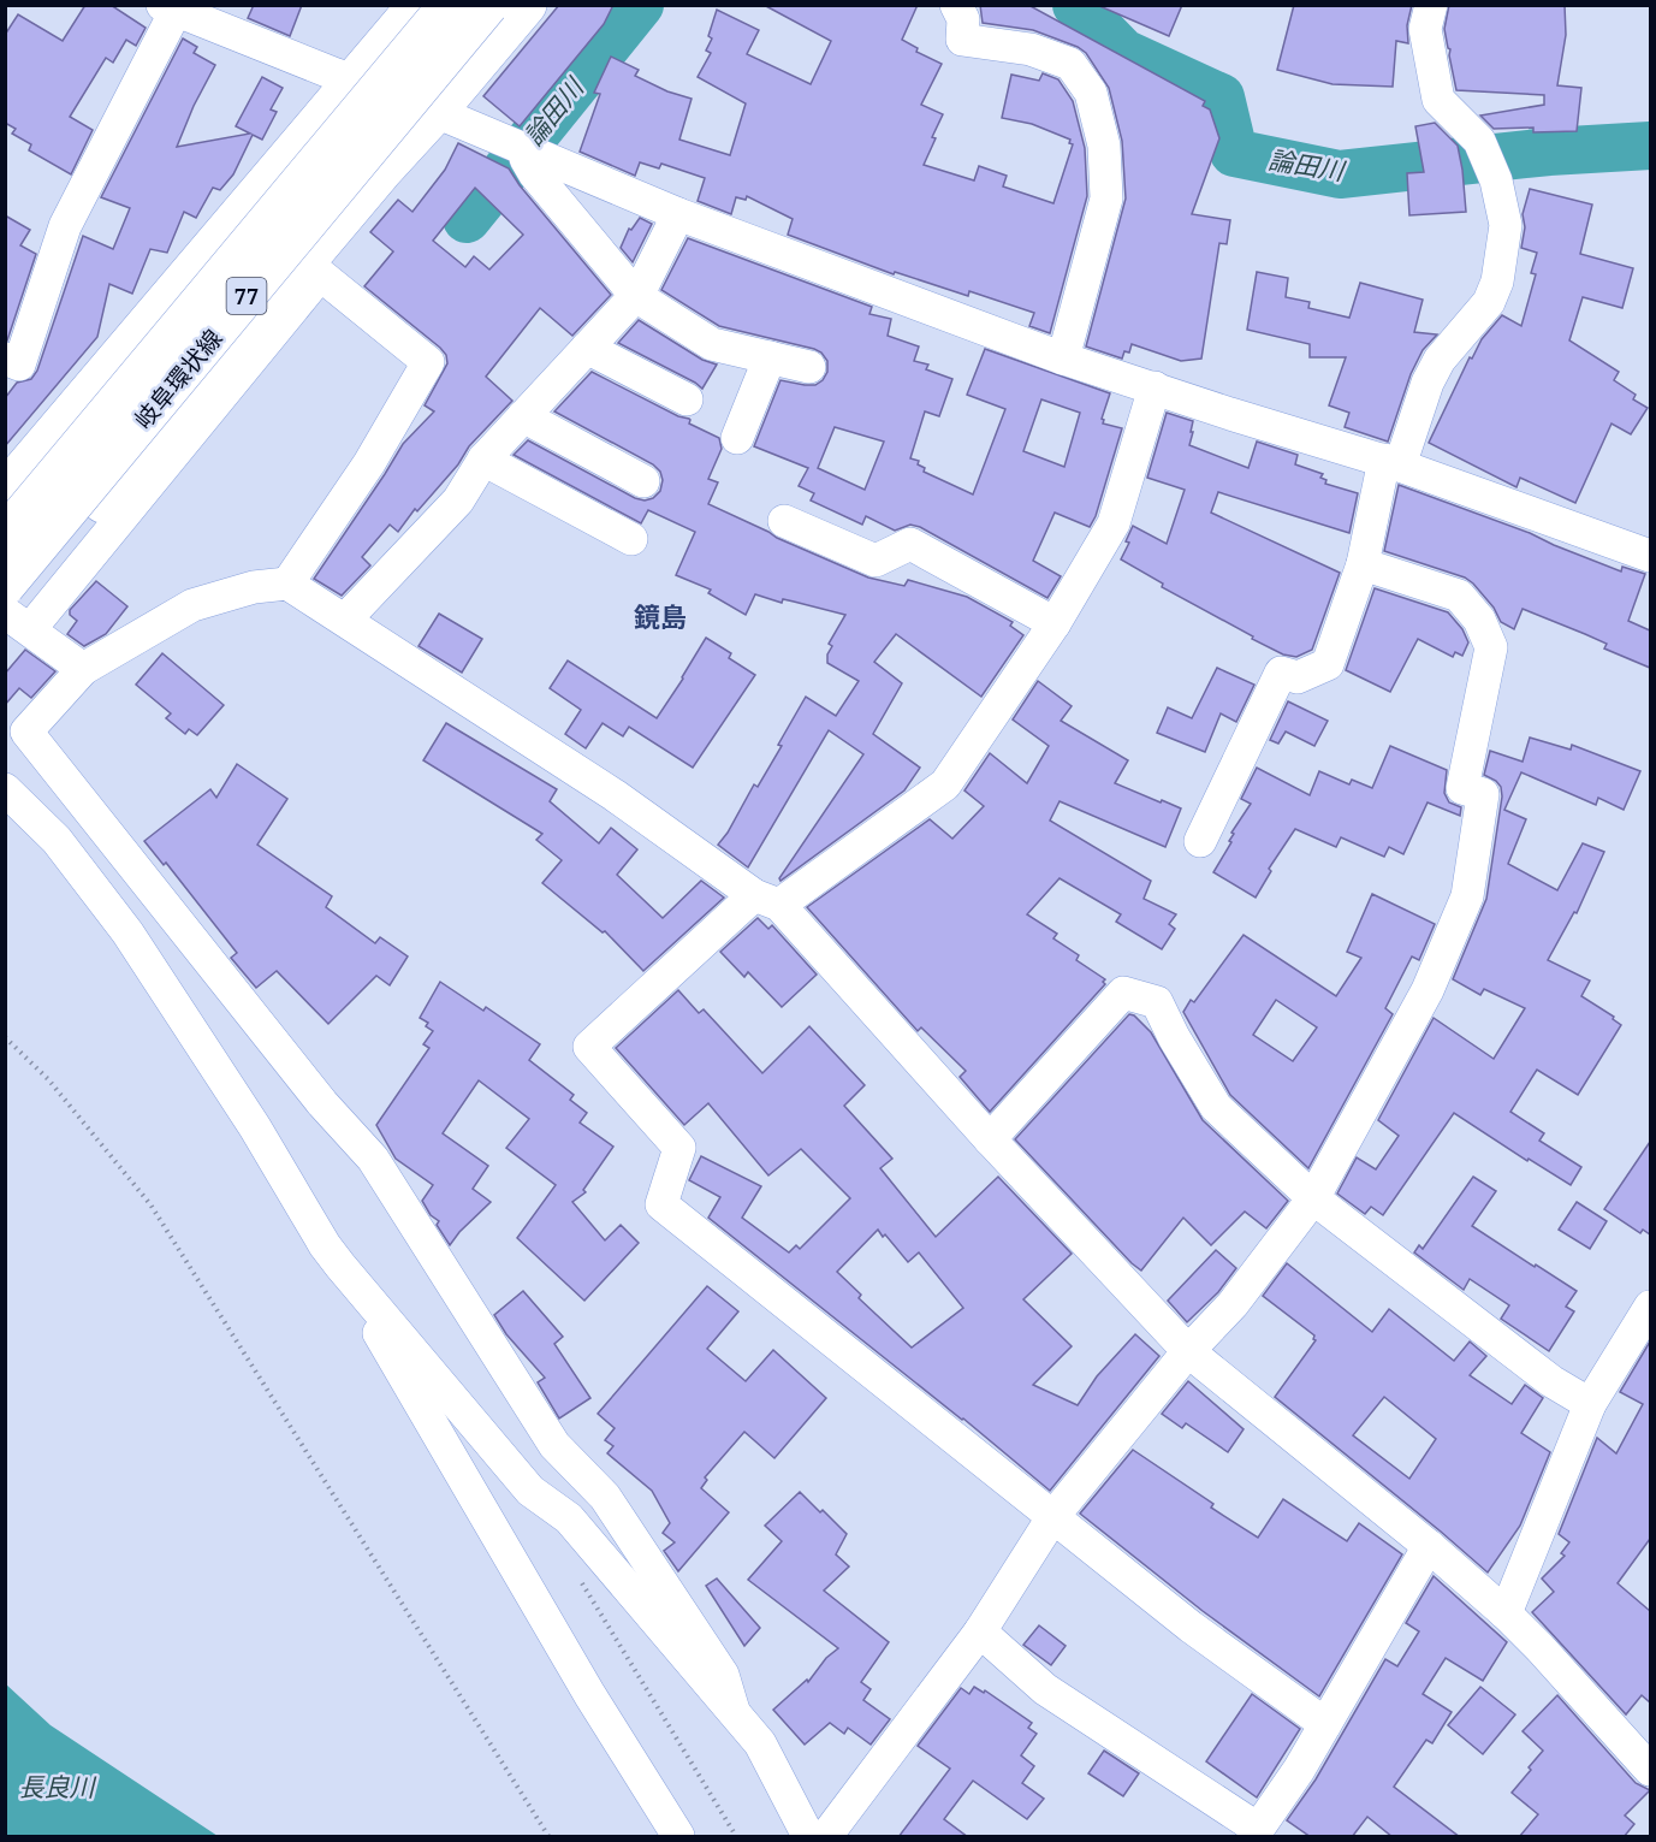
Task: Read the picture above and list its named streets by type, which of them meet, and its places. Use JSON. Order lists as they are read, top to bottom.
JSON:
{
  "streets": {
    "main road": ["77", "岐阜環状線"]
  },
  "districts": ["鏡島"],
  "water": ["論田川", "長良川"]
}
